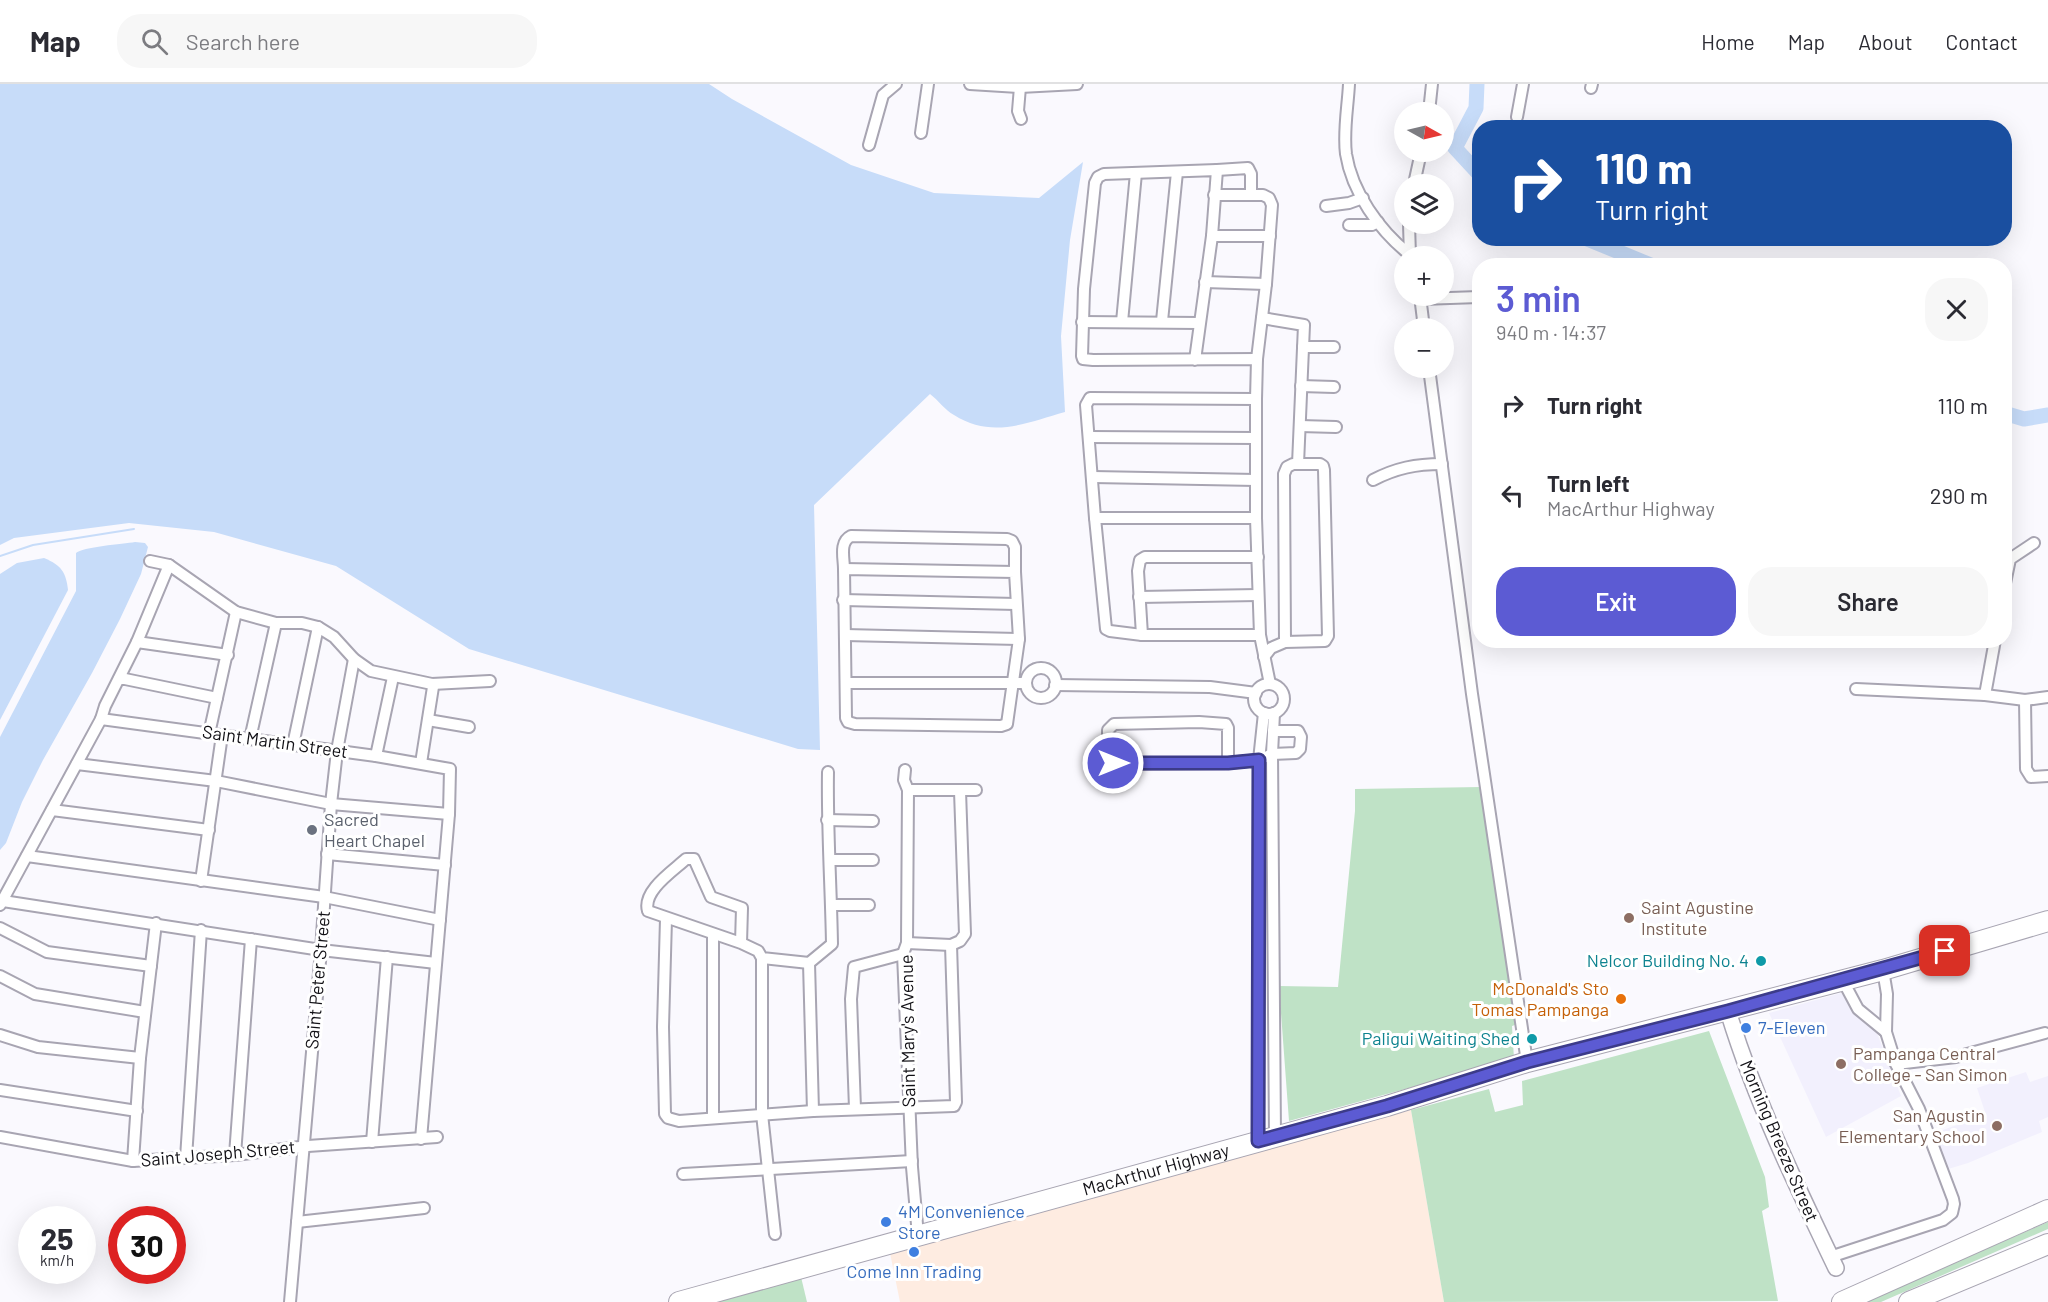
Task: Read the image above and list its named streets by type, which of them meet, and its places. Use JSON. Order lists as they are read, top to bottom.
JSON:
{
  "streets": {
    "highway": ["MacArthur Highway"],
    "main road": ["Morning Breeze Street"],
    "street": [
      "Saint Martin Street",
      "Saint Peter Street",
      "Saint Mary's Avenue",
      "Saint Joseph Street"
    ]
  },
  "crossings": [
    ["Saint Martin Street", "Saint Peter Street"],
    ["Saint Peter Street", "Saint Joseph Street"],
    ["Saint Mary's Avenue", "MacArthur Highway"],
    ["Morning Breeze Street", "MacArthur Highway"]
  ],
  "places": [
    "Sacred Heart Chapel",
    "Saint Agustine Institute",
    "Nelcor Building No. 4",
    "McDonald's Sto Tomas Pampanga",
    "7-Eleven",
    "Paligui Waiting Shed",
    "Pampanga Central College - San Simon",
    "San Agustin Elementary School",
    "4M Convenience Store",
    "Come Inn Trading"
  ],
  "north": "right",
  "page": {
    "header": "Map",
    "search": "Search here",
    "nav": [
      "Home",
      "Map",
      "About",
      "Contact"
    ],
    "map_buttons": ["+", "−"],
    "turn": ["110 m", "Turn right"],
    "heading": ["3 min", "940 m · 14:37"],
    "list": [
      {
        "name": "Turn right",
        "value": "110 m"
      },
      {
        "name": "Turn left",
        "note": "MacArthur Highway",
        "value": "290 m"
      }
    ],
    "buttons": ["Exit", "Share"],
    "speed": "25 km/h",
    "limit": "30"
  }
}
